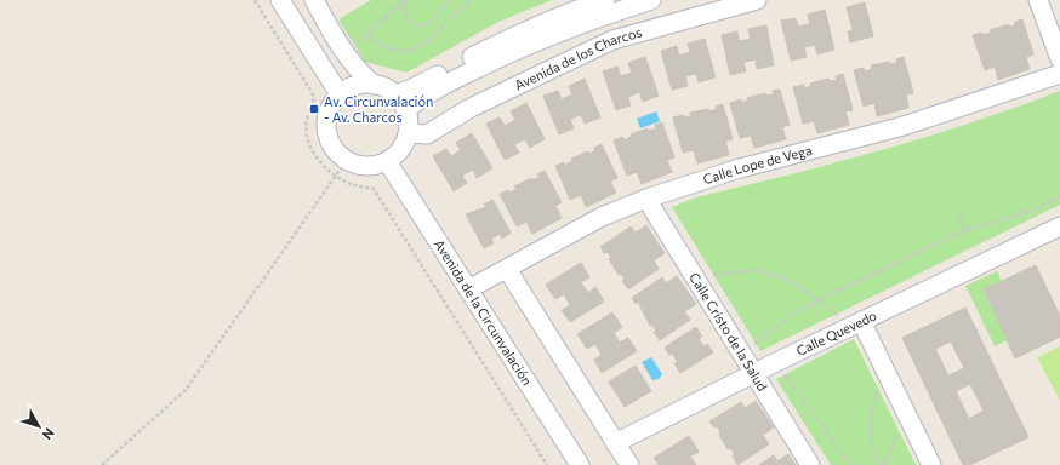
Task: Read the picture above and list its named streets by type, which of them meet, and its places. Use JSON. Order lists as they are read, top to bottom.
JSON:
{
  "streets": {
    "street": [
      "Avenida de los Charcos",
      "Calle Lope de Vega",
      "Avenida de la Circunvalación",
      "Calle Cristo de la Salud",
      "Calle Quevedo"
    ]
  },
  "crossings": [
    ["Avenida de los Charcos", "Avenida de la Circunvalación"],
    ["Calle Lope de Vega", "Avenida de la Circunvalación"],
    ["Calle Lope de Vega", "Calle Cristo de la Salud"],
    ["Calle Cristo de la Salud", "Calle Quevedo"]
  ],
  "places": {
    "transit": ["Av. Circunvalación - Av. Charcos"]
  },
  "north": "bottom right"
}
